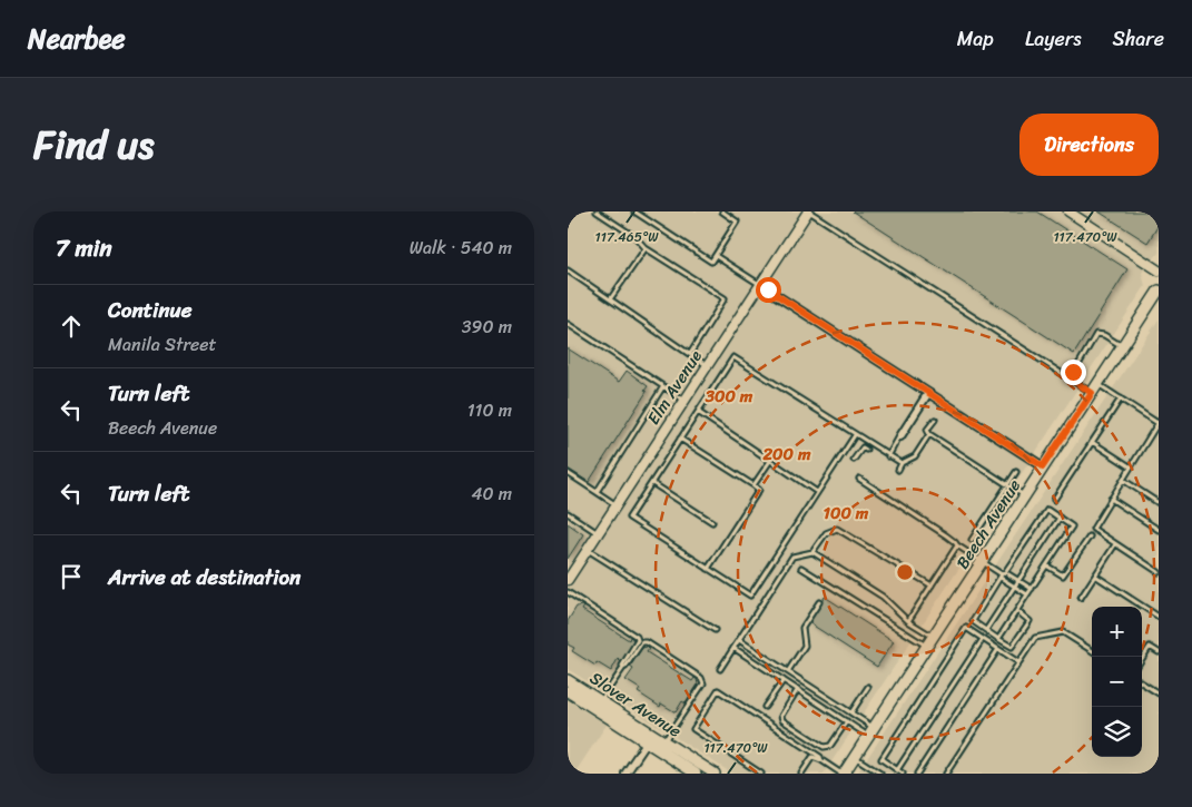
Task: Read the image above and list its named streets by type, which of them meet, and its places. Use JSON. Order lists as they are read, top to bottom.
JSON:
{
  "streets": {
    "main road": ["Beech Avenue", "Slover Avenue"],
    "street": ["Elm Avenue"]
  },
  "page": {
    "header": "Nearbee",
    "nav": ["Map", "Layers", "Share"],
    "title": "Find us",
    "buttons": "Directions",
    "heading": ["7 min", "Walk · 540 m"],
    "list": [
      ["Continue", "Manila Street", "390 m"],
      ["Turn left", "Beech Avenue", "110 m"],
      ["Turn left", "40 m"],
      "Arrive at destination"
    ],
    "map_buttons": ["+", "−"]
  },
  "coordinates": ["117.465°W", "117.470°W"],
  "rings": ["300 m", "200 m", "100 m"]
}
